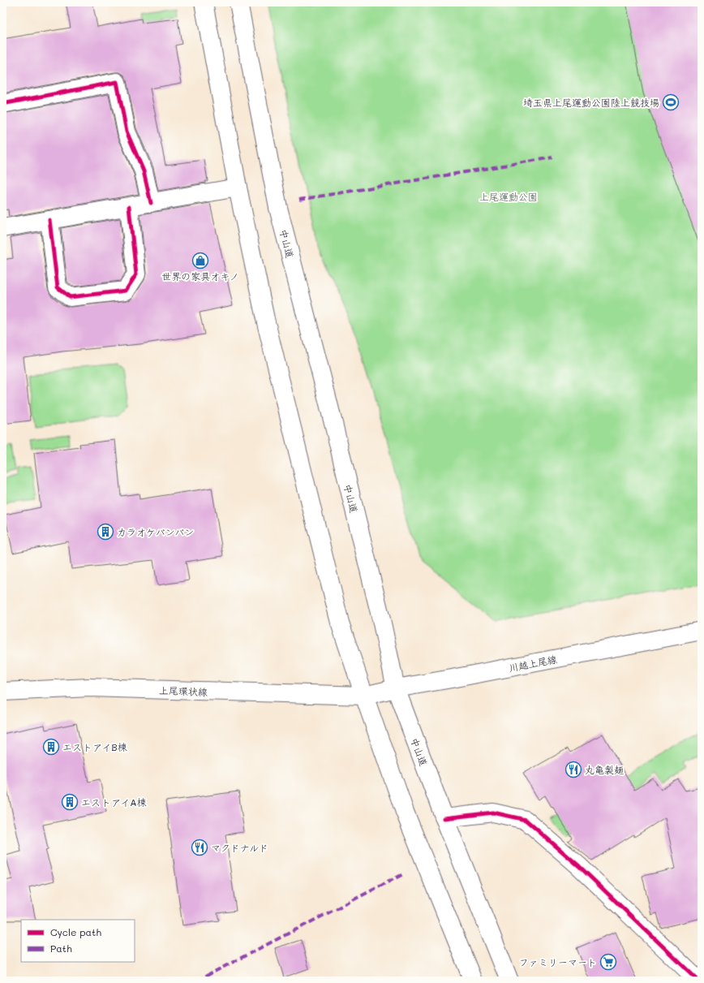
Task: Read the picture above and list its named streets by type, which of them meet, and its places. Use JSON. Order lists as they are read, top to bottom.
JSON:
{
  "streets": {
    "main road": ["中山道", "川越上尾線", "上尾環状線"]
  },
  "crossings": [
    ["中山道", "川越上尾線"],
    ["川越上尾線", "上尾環状線"]
  ],
  "parks": ["上尾運動公園"],
  "places": {
    "sports": ["埼玉県上尾運動公園陸上競技場"],
    "shop": ["世界の家具オキノ"],
    "building": ["カラオケバンバン", "エストアイB棟", "エストアイA棟"],
    "restaurant": ["丸亀製麺", "マクドナルド"],
    "supermarket": ["ファミリーマート"]
  },
  "legend": ["Cycle path", "Path"]
}
